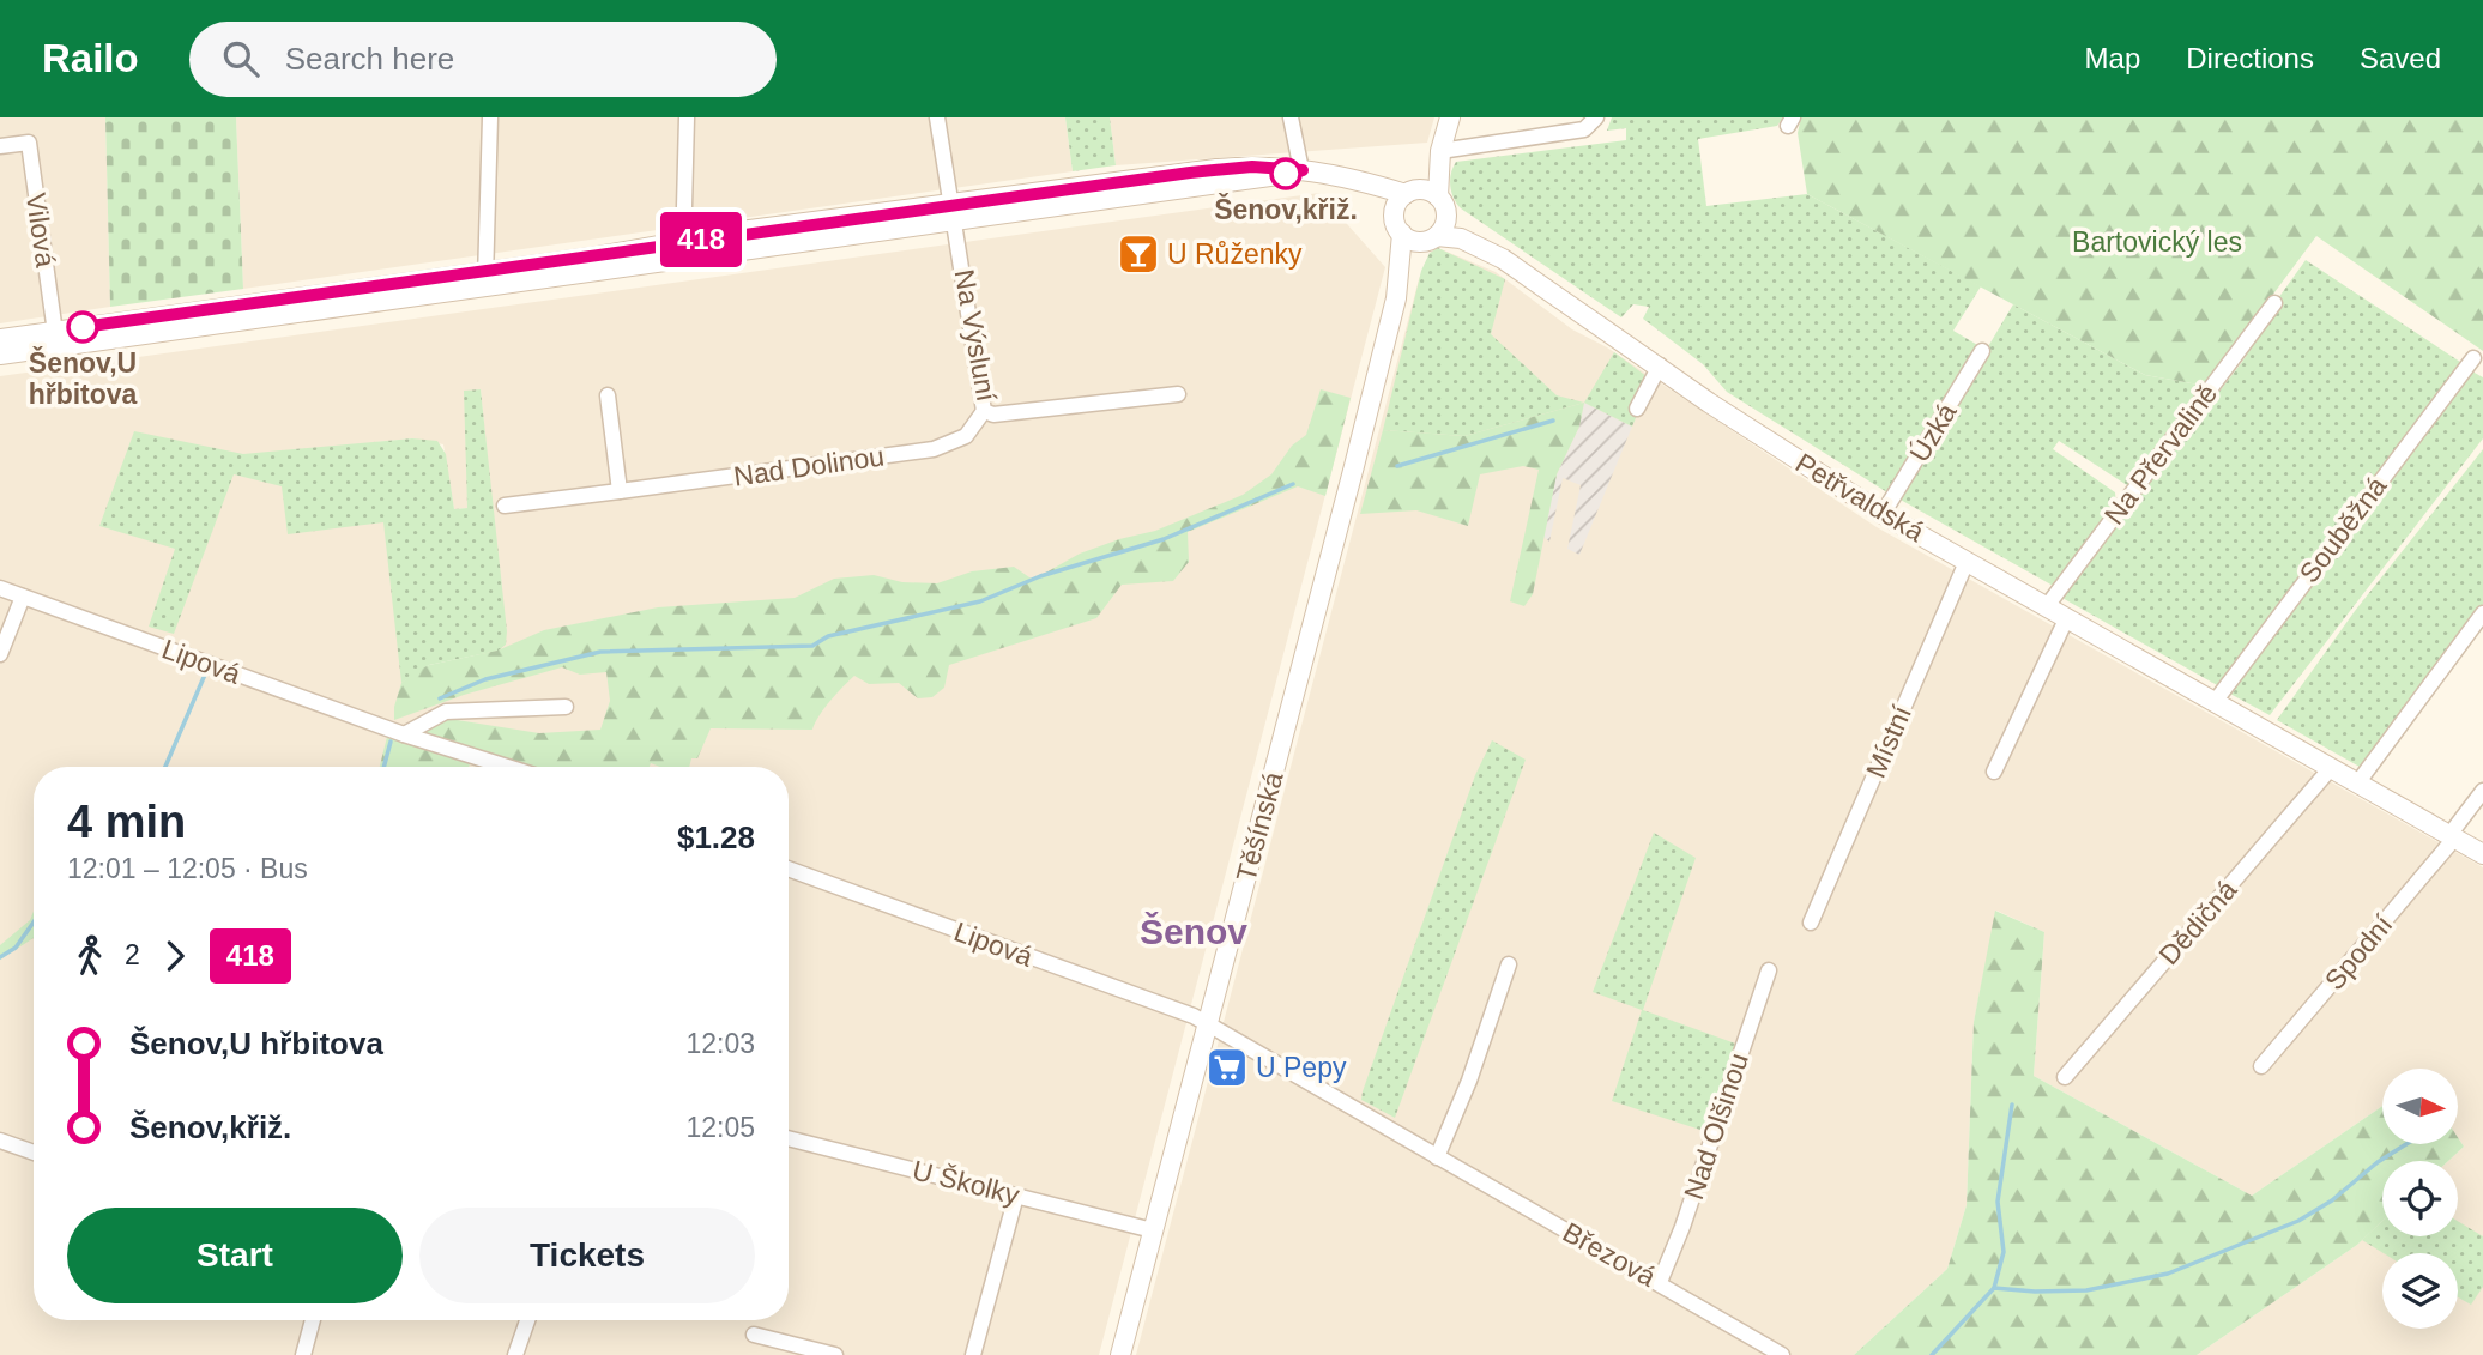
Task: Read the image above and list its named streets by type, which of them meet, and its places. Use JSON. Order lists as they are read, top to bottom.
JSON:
{
  "streets": {
    "main road": ["Petřvaldská", "Těšínská"],
    "street": [
      "Vilová",
      "Na Výsluní",
      "Úzká",
      "Na Přervalině",
      "Nad Dolinou",
      "Souběžná",
      "Lipová",
      "Místní",
      "Dědičná",
      "Spodní",
      "Nad Olšinou",
      "U Školky",
      "Březová"
    ]
  },
  "crossings": [
    ["Na Výsluní", "Nad Dolinou"],
    ["Úzká", "Petřvaldská"],
    ["Na Přervalině", "Petřvaldská"],
    ["Petřvaldská", "Souběžná"],
    ["Petřvaldská", "Místní"],
    ["Petřvaldská", "Těšínská"],
    ["Petřvaldská", "Dědičná"],
    ["Petřvaldská", "Spodní"],
    ["Lipová", "Těšínská"],
    ["Lipová", "Březová"],
    ["Těšínská", "U Školky"],
    ["Těšínská", "Březová"],
    ["Nad Olšinou", "Březová"]
  ],
  "districts": ["Šenov"],
  "parks": ["Bartovický les"],
  "places": {
    "other": ["Šenov,křiž.", "Šenov,U hřbitova"],
    "bar": ["U Růženky"],
    "supermarket": ["U Pepy"]
  },
  "lines": ["bus line 418"],
  "north": "right",
  "page": {
    "header": "Railo",
    "search": "Search here",
    "nav": ["Map", "Directions", "Saved"],
    "on_map": "418",
    "heading": ["4 min", "12:01 – 12:05 · Bus", "$1.28"],
    "legs": ["2", "418"],
    "list": [
      {
        "name": "Šenov,U hřbitova",
        "value": "12:03"
      },
      {
        "name": "Šenov,křiž.",
        "value": "12:05"
      }
    ],
    "buttons": ["Start", "Tickets"]
  }
}
